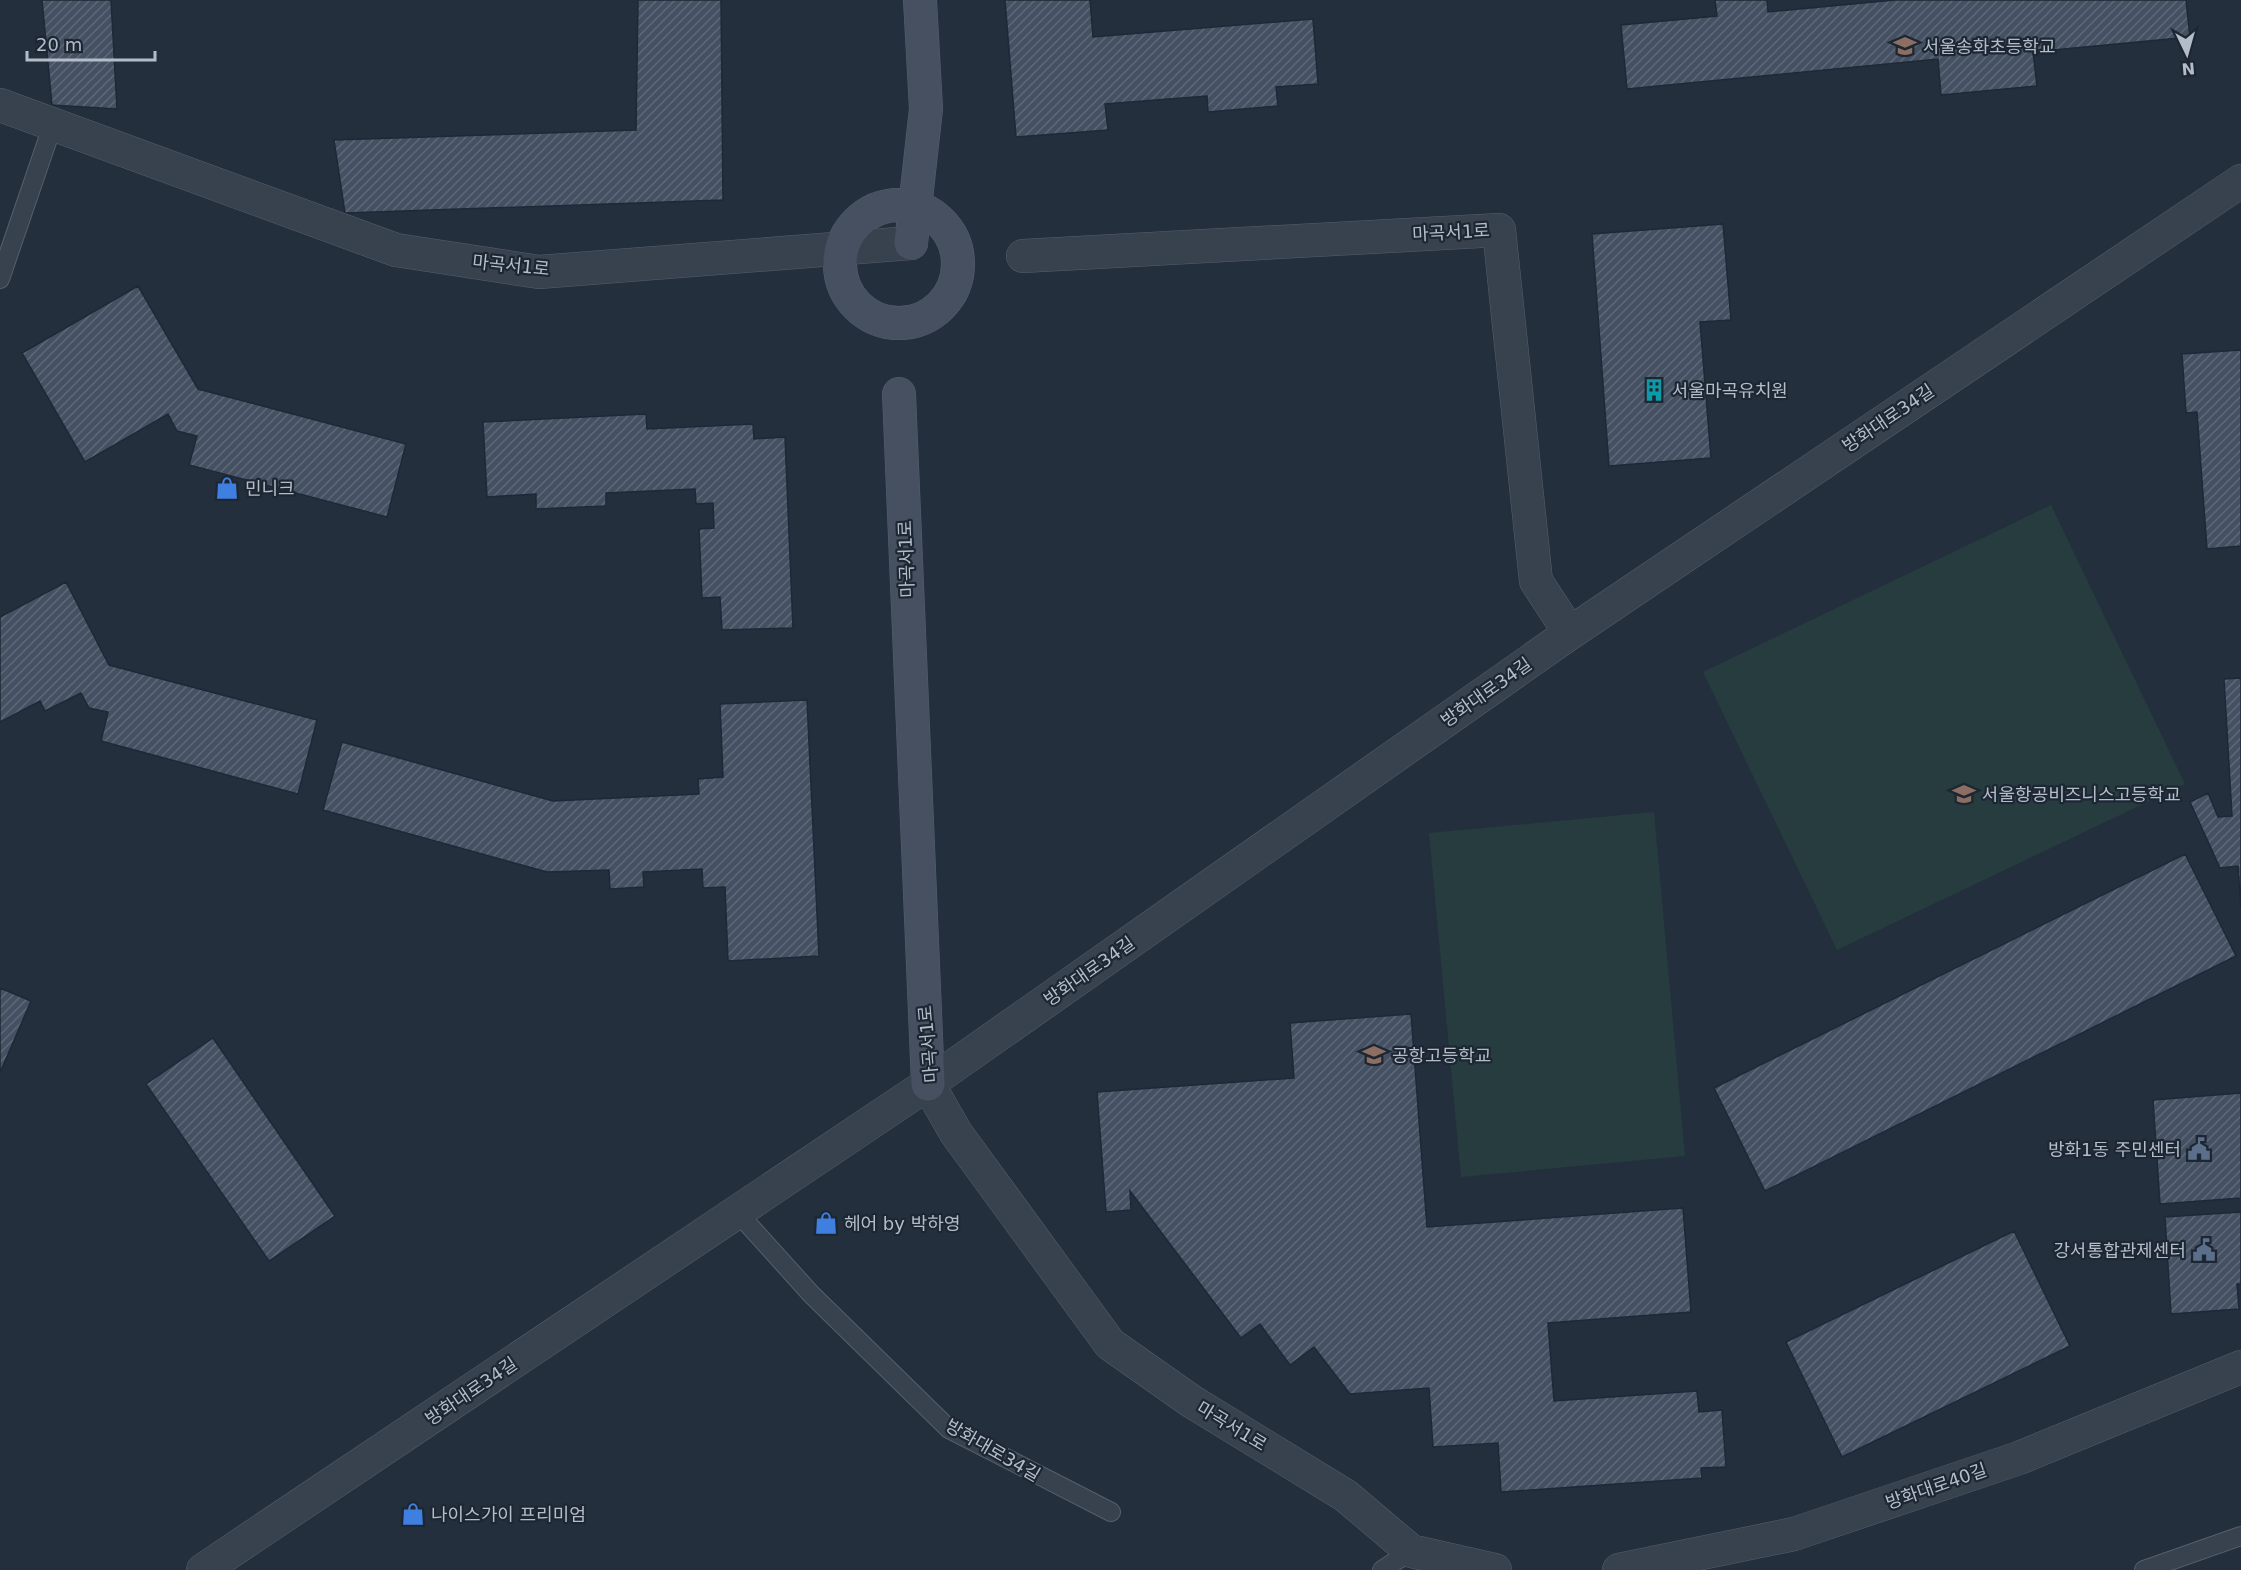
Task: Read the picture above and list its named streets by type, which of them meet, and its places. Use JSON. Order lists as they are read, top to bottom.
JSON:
{
  "streets": {
    "street": ["마곡서1로", "방화대로34길", "방화대로40길"]
  },
  "crossings": [
    ["마곡서1로", "방화대로34길"]
  ],
  "places": {
    "school or university": ["서울송화초등학교", "서울항공비즈니스고등학교", "공항고등학교"],
    "building": ["서울마곡유치원"],
    "shop": ["민니크", "헤어 by 박하영", "나이스가이 프리미엄"],
    "public building": ["방화1동 주민센터", "강서통합관제센터"]
  },
  "scale_bar": "20 m",
  "north": "bottom"
}
